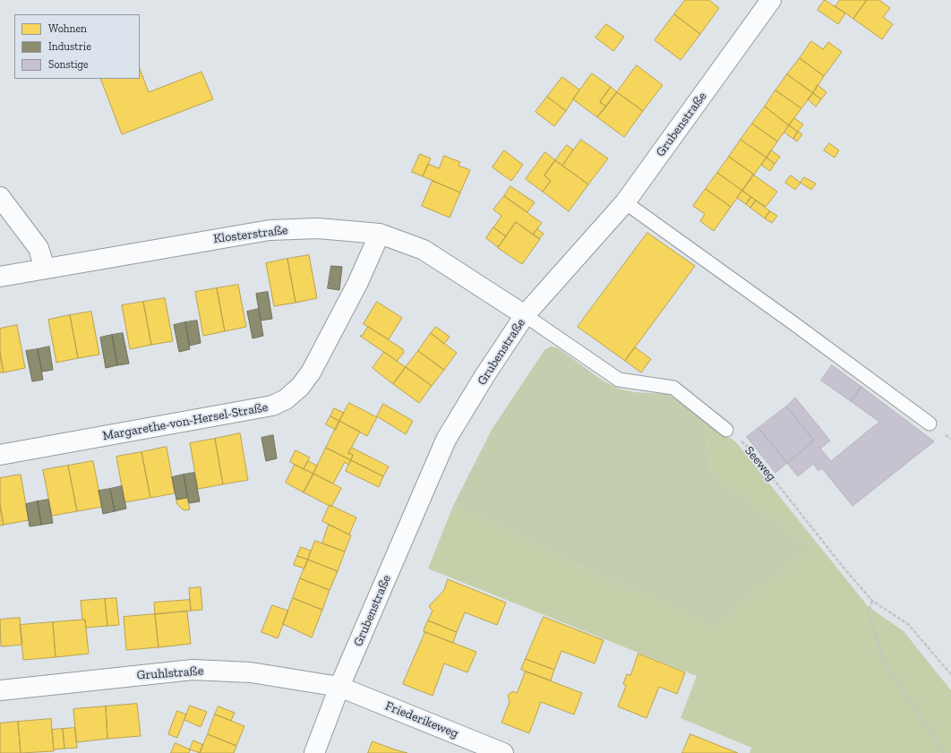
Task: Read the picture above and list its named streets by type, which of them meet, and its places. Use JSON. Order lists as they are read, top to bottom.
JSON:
{
  "streets": {
    "street": [
      "Grubenstraße",
      "Klosterstraße",
      "Margarethe-von-Hersel-Straße",
      "Gruhlstraße",
      "Friederikeweg"
    ],
    "path": ["Seeweg"]
  },
  "crossings": [
    ["Grubenstraße", "Klosterstraße"],
    ["Grubenstraße", "Gruhlstraße"],
    ["Grubenstraße", "Friederikeweg"],
    ["Klosterstraße", "Margarethe-von-Hersel-Straße"],
    ["Gruhlstraße", "Friederikeweg"]
  ],
  "legend": ["Wohnen", "Industrie", "Sonstige"]
}
